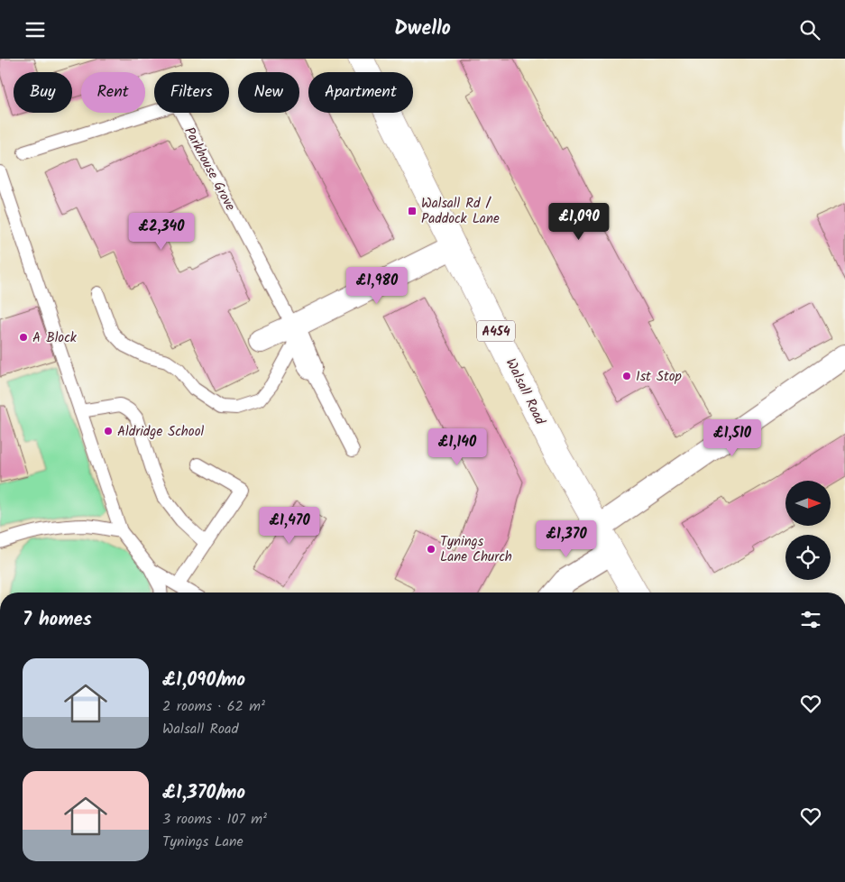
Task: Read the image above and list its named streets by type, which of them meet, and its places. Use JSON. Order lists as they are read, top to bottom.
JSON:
{
  "streets": {
    "main road": ["A454", "Walsall Road"],
    "street": ["Parkhouse Grove"]
  },
  "places": {
    "transit": ["Walsall Rd / Paddock Lane"],
    "other": [
      "A Block",
      "1st Stop",
      "Aldridge School",
      "Tynings Lane Church"
    ]
  },
  "north": "right",
  "page": {
    "header": "Dwello",
    "chip": [
      "Buy",
      "Rent",
      "Filters",
      "New",
      "Apartment"
    ],
    "price": [
      "£1,090",
      "£2,340",
      "£1,980",
      "£1,510",
      "£1,140",
      "£1,470",
      "£1,370"
    ],
    "heading": "7 homes",
    "list": [
      {
        "name": "£1,090/mo",
        "note": "2 rooms · 62 m² · Walsall Road"
      },
      {
        "name": "£1,370/mo",
        "note": "3 rooms · 107 m² · Tynings Lane"
      }
    ]
  }
}
